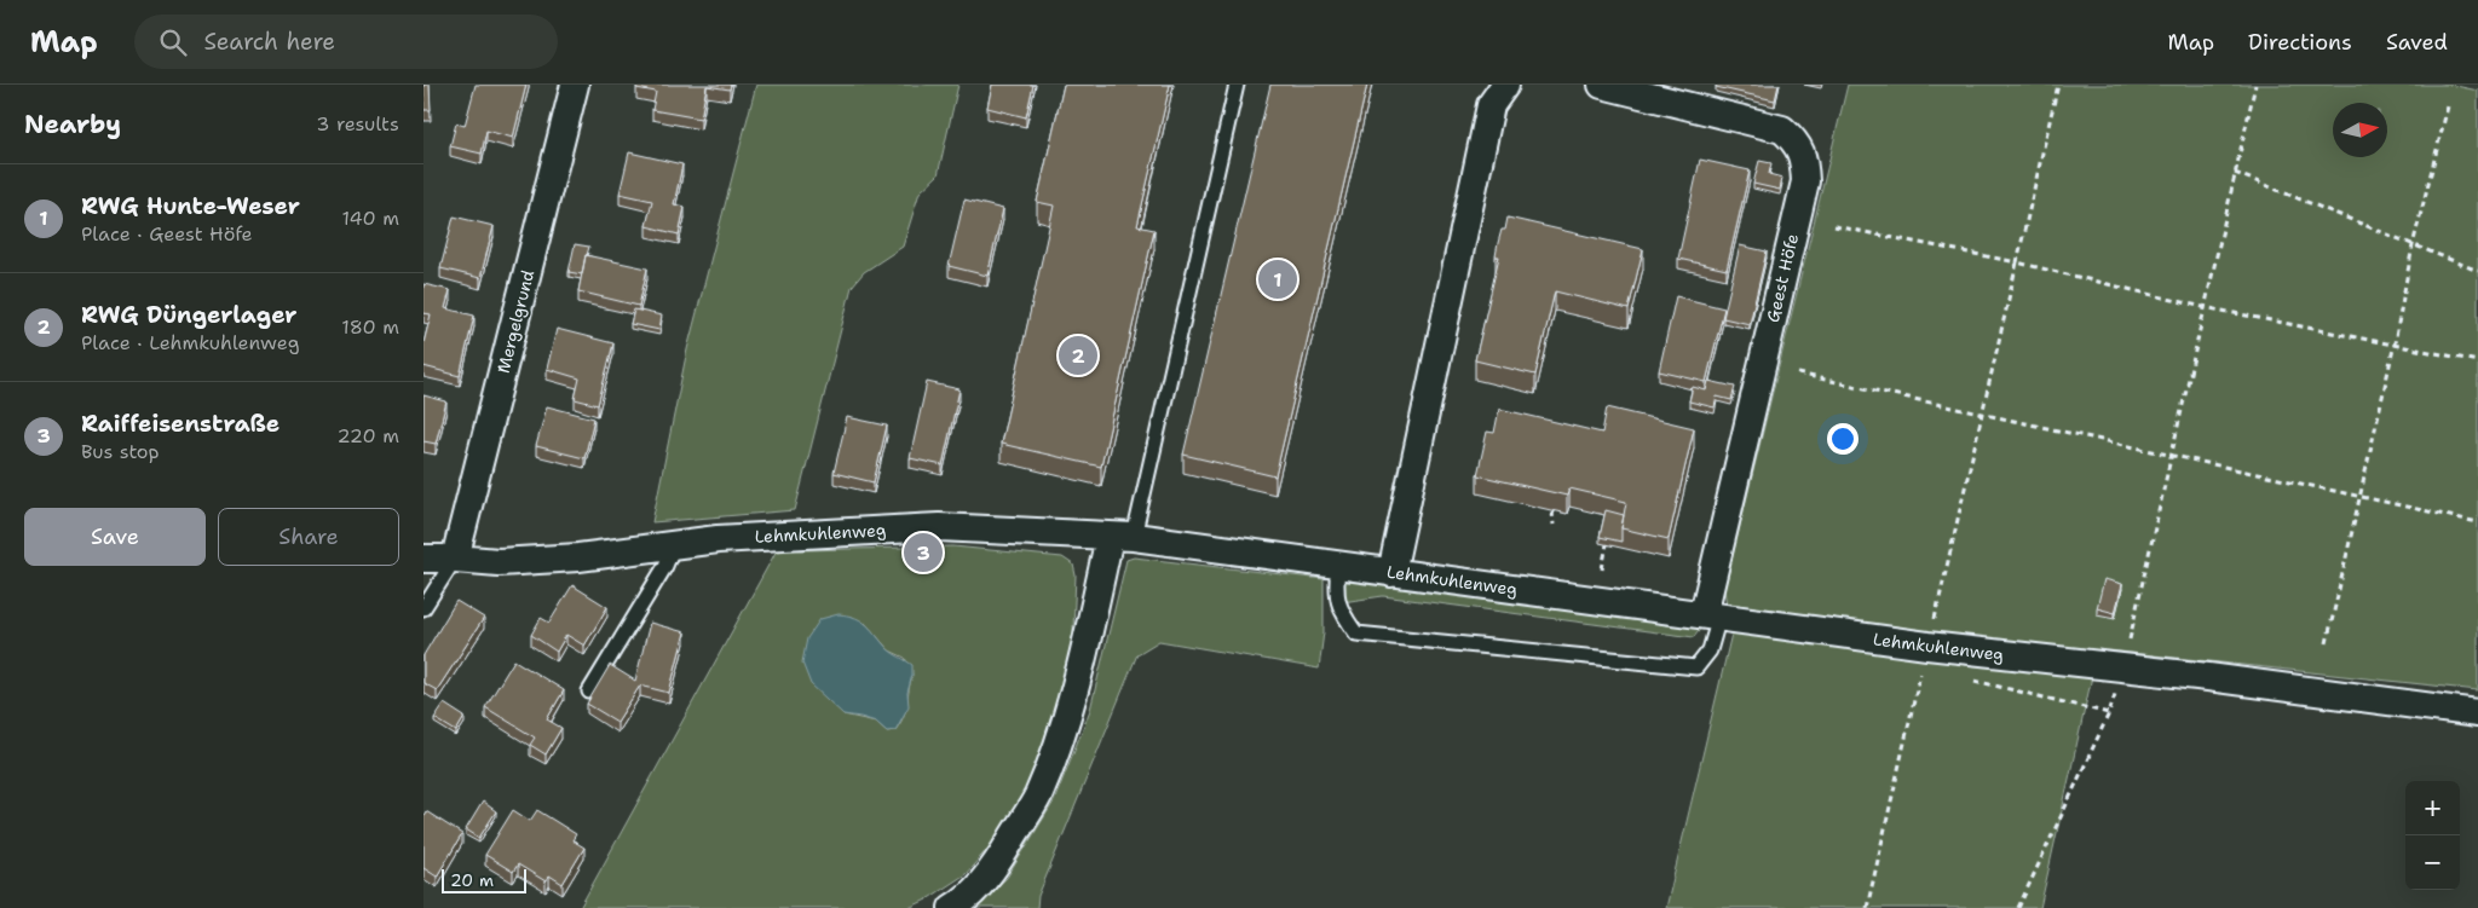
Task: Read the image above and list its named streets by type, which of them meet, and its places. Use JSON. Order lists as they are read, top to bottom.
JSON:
{
  "streets": {
    "street": ["Geest Höfe", "Mergelgrund", "Lehmkuhlenweg"]
  },
  "crossings": [
    ["Geest Höfe", "Lehmkuhlenweg"],
    ["Mergelgrund", "Lehmkuhlenweg"]
  ],
  "scale_bar": "20 m",
  "north": "right",
  "page": {
    "header": "Map",
    "search": "Search here",
    "nav": ["Map", "Directions", "Saved"],
    "heading": ["Nearby", "3 results"],
    "list": [
      {
        "mark": "1",
        "name": "RWG Hunte-Weser",
        "note": "Place · Geest Höfe",
        "value": "140 m"
      },
      {
        "mark": "2",
        "name": "RWG Düngerlager",
        "note": "Place · Lehmkuhlenweg",
        "value": "180 m"
      },
      {
        "mark": "3",
        "name": "Raiffeisenstraße",
        "note": "Bus stop",
        "value": "220 m"
      }
    ],
    "pins": ["1", "2", "3"],
    "buttons": ["Save", "Share"],
    "map_buttons": ["+", "−"],
    "scale": "20 m"
  }
}
